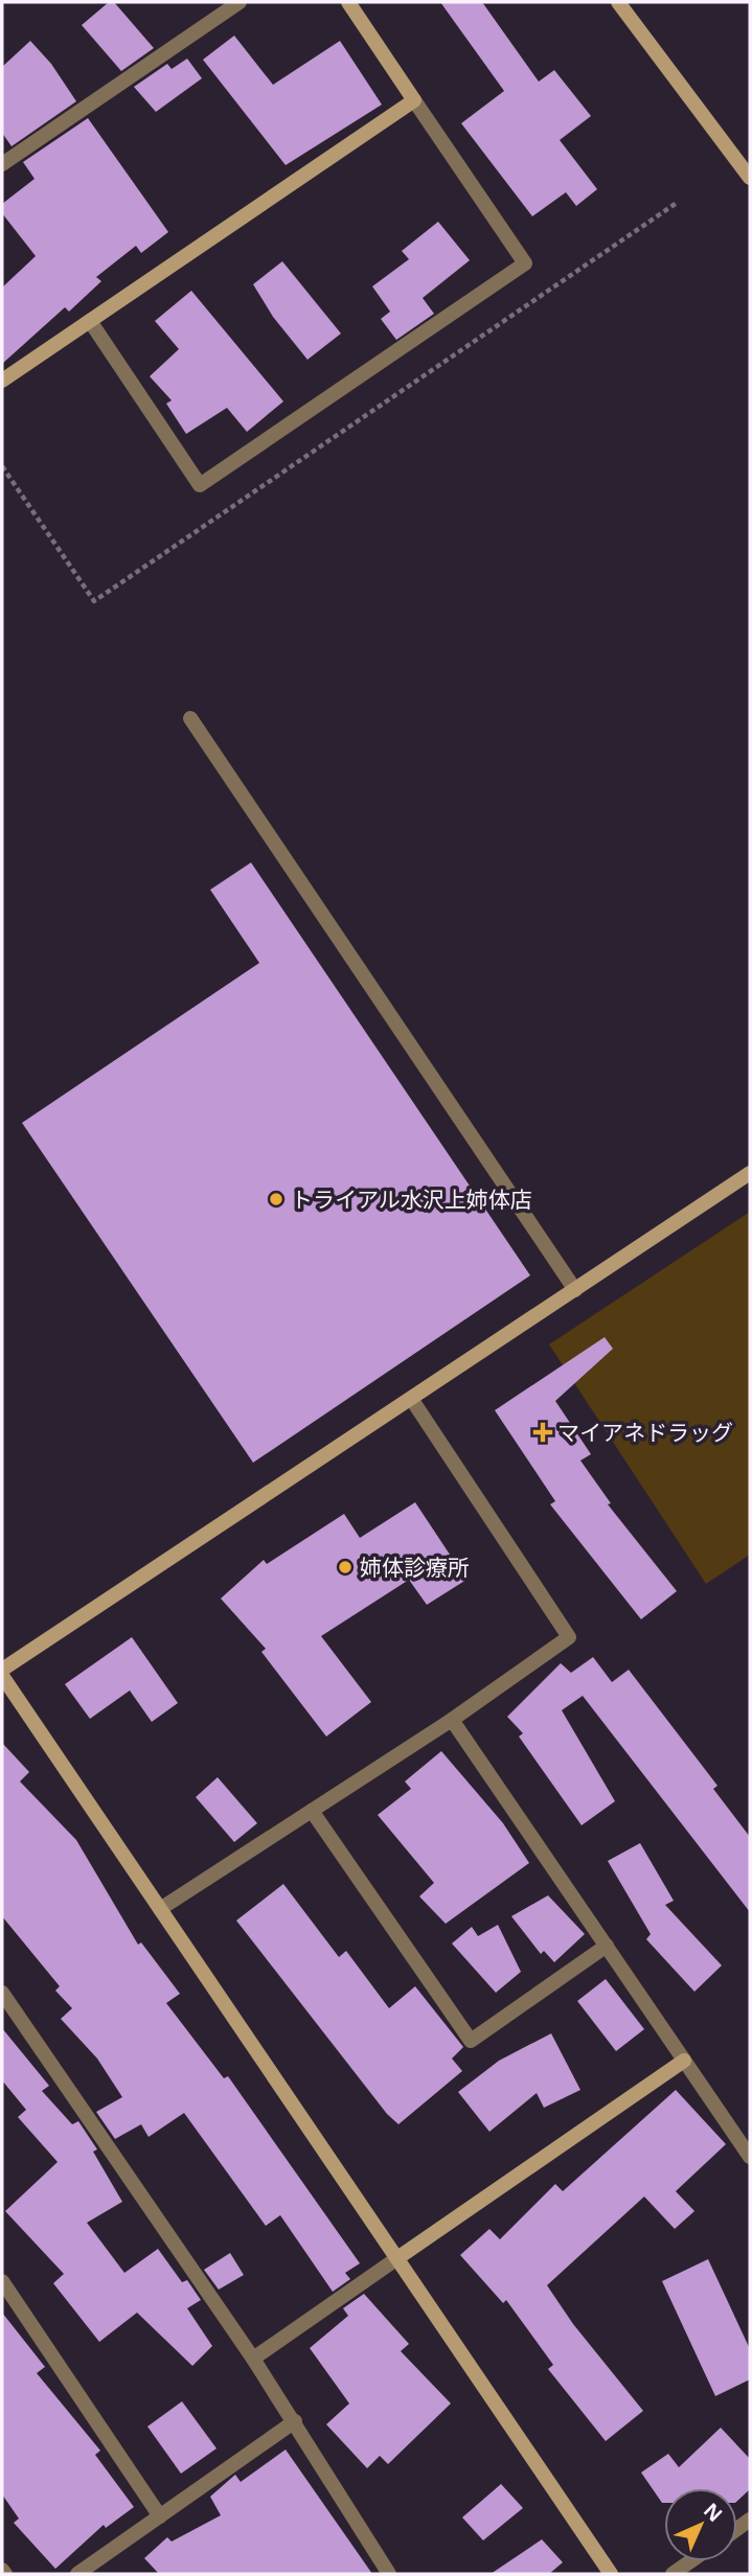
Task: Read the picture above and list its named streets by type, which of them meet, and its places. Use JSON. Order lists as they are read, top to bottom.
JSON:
{
  "places": {
    "other": ["トライアル水沢上姉体店", "姉体診療所"],
    "health": ["マイアネドラッグ"]
  },
  "north": "top right"
}
